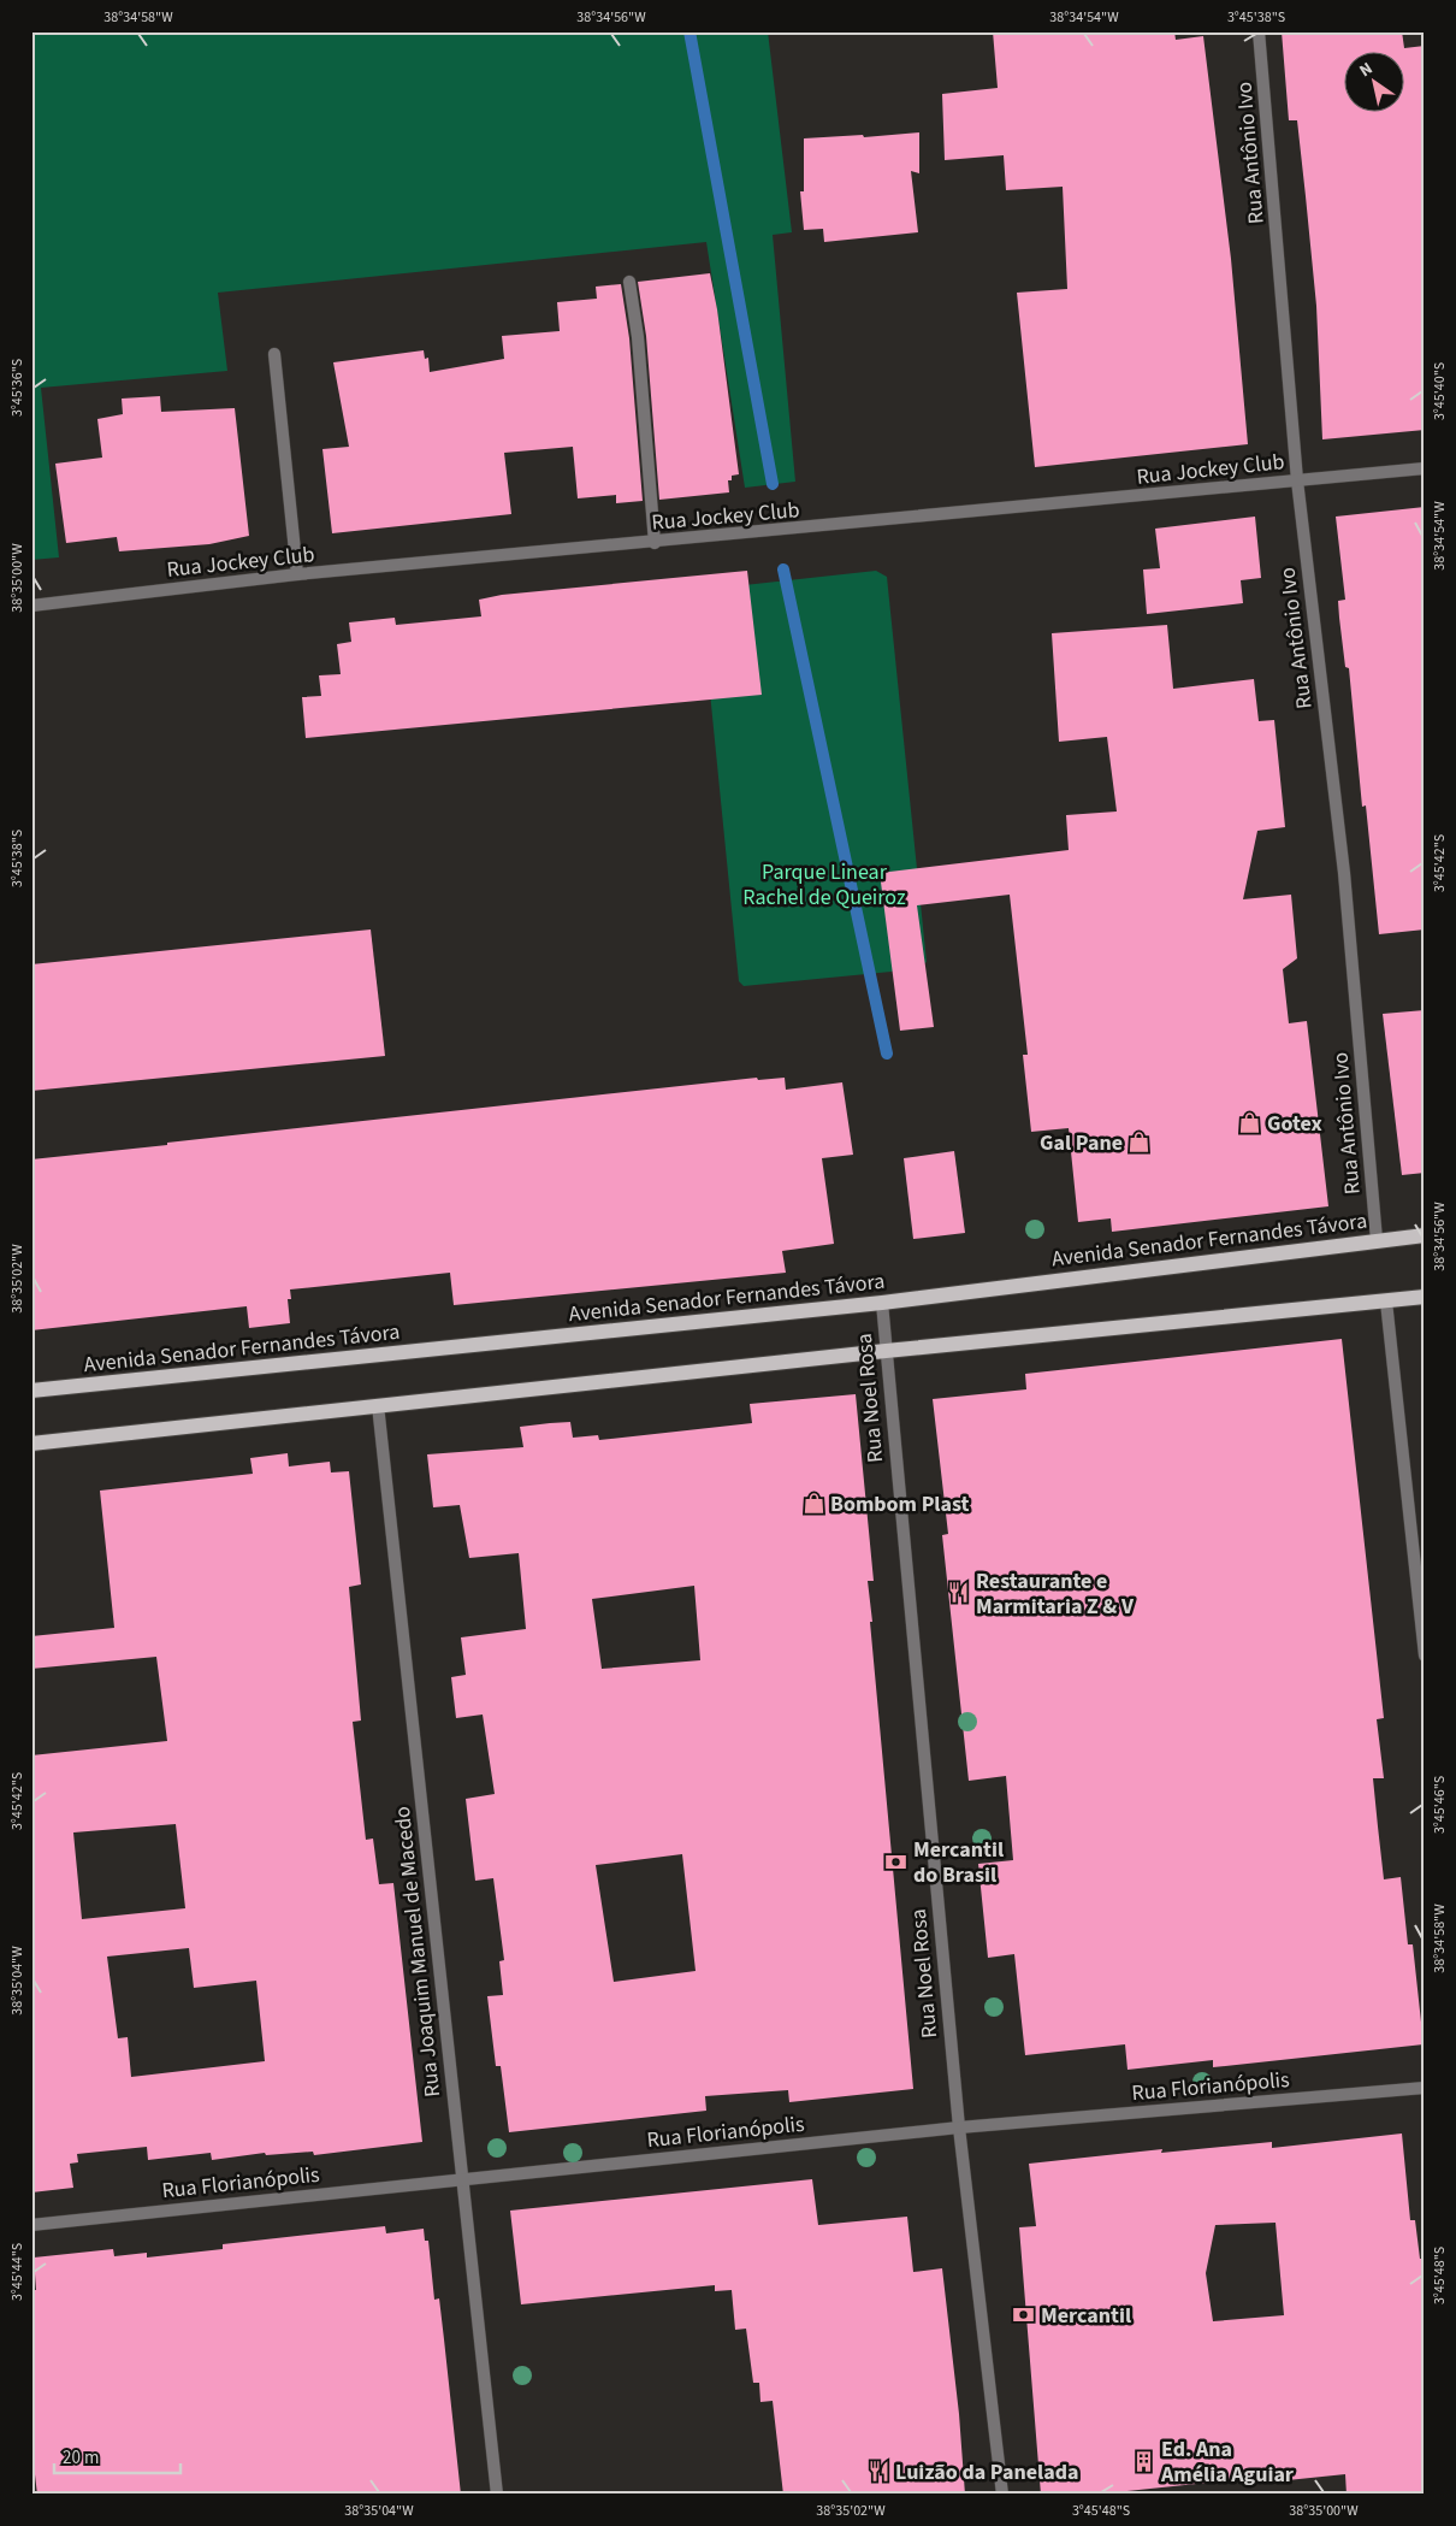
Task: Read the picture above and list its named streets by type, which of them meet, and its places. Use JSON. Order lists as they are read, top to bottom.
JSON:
{
  "streets": {
    "main road": ["Avenida Senador Fernandes Távora"],
    "street": [
      "Rua Antônio Ivo",
      "Rua Jockey Club",
      "Rua Noel Rosa",
      "Rua Joaquim Manuel de Macedo",
      "Rua Florianópolis"
    ]
  },
  "crossings": [
    ["Rua Antônio Ivo", "Rua Jockey Club"],
    ["Rua Antônio Ivo", "Avenida Senador Fernandes Távora"],
    ["Avenida Senador Fernandes Távora", "Rua Noel Rosa"],
    ["Rua Noel Rosa", "Rua Florianópolis"],
    ["Rua Joaquim Manuel de Macedo", "Rua Florianópolis"]
  ],
  "parks": ["Parque Linear Rachel de Queiroz"],
  "places": {
    "shop": ["Gotex", "Gal Pane", "Bombom Plast"],
    "restaurant": ["Restaurante e Marmitaria Z & V", "Luizão da Panelada"],
    "bank": ["Mercantil do Brasil", "Mercantil"],
    "building": ["Ed. Ana Amélia Aguiar"]
  },
  "scale_bar": "20 m",
  "north": "top left",
  "coordinates": [
    "38°34'58\"W",
    "38°34'56\"W",
    "38°34'54\"W",
    "3°45'38\"S",
    "3°45'36\"S",
    "3°45'40\"S",
    "38°35'00\"W",
    "3°45'42\"S",
    "38°35'02\"W",
    "3°45'46\"S",
    "38°35'04\"W",
    "3°45'44\"S",
    "3°45'48\"S"
  ]
}
